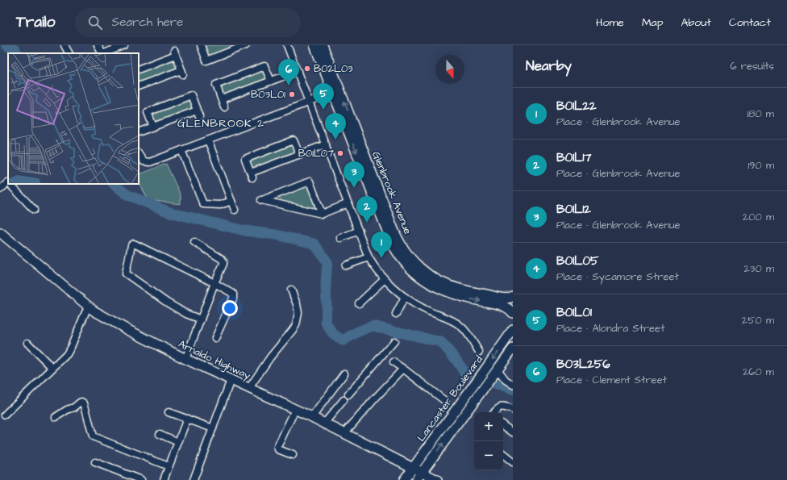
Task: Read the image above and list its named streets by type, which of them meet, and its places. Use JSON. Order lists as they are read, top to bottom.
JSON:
{
  "streets": {
    "main road": ["Glenbrook Avenue", "Arnaldo Highway", "Lancaster Boulevard"]
  },
  "crossings": [
    ["Arnaldo Highway", "Lancaster Boulevard"]
  ],
  "districts": ["GLENBROOK 2"],
  "places": ["B02L03", "B03L01", "B01L07"],
  "north": "bottom",
  "page": {
    "header": "Trailo",
    "search": "Search here",
    "nav": [
      "Home",
      "Map",
      "About",
      "Contact"
    ],
    "heading": ["Nearby", "6 results"],
    "pins": [
      "6",
      "5",
      "4",
      "3",
      "2",
      "1"
    ],
    "list": [
      {
        "mark": "1",
        "name": "B01L22",
        "note": "Place · Glenbrook Avenue",
        "value": "180 m"
      },
      {
        "mark": "2",
        "name": "B01L17",
        "note": "Place · Glenbrook Avenue",
        "value": "190 m"
      },
      {
        "mark": "3",
        "name": "B01L12",
        "note": "Place · Glenbrook Avenue",
        "value": "200 m"
      },
      {
        "mark": "4",
        "name": "B01L05",
        "note": "Place · Sycamore Street",
        "value": "230 m"
      },
      {
        "mark": "5",
        "name": "B01L01",
        "note": "Place · Alondra Street",
        "value": "250 m"
      },
      {
        "mark": "6",
        "name": "B03L256",
        "note": "Place · Clement Street",
        "value": "260 m"
      }
    ],
    "map_buttons": ["+", "−"]
  }
}
